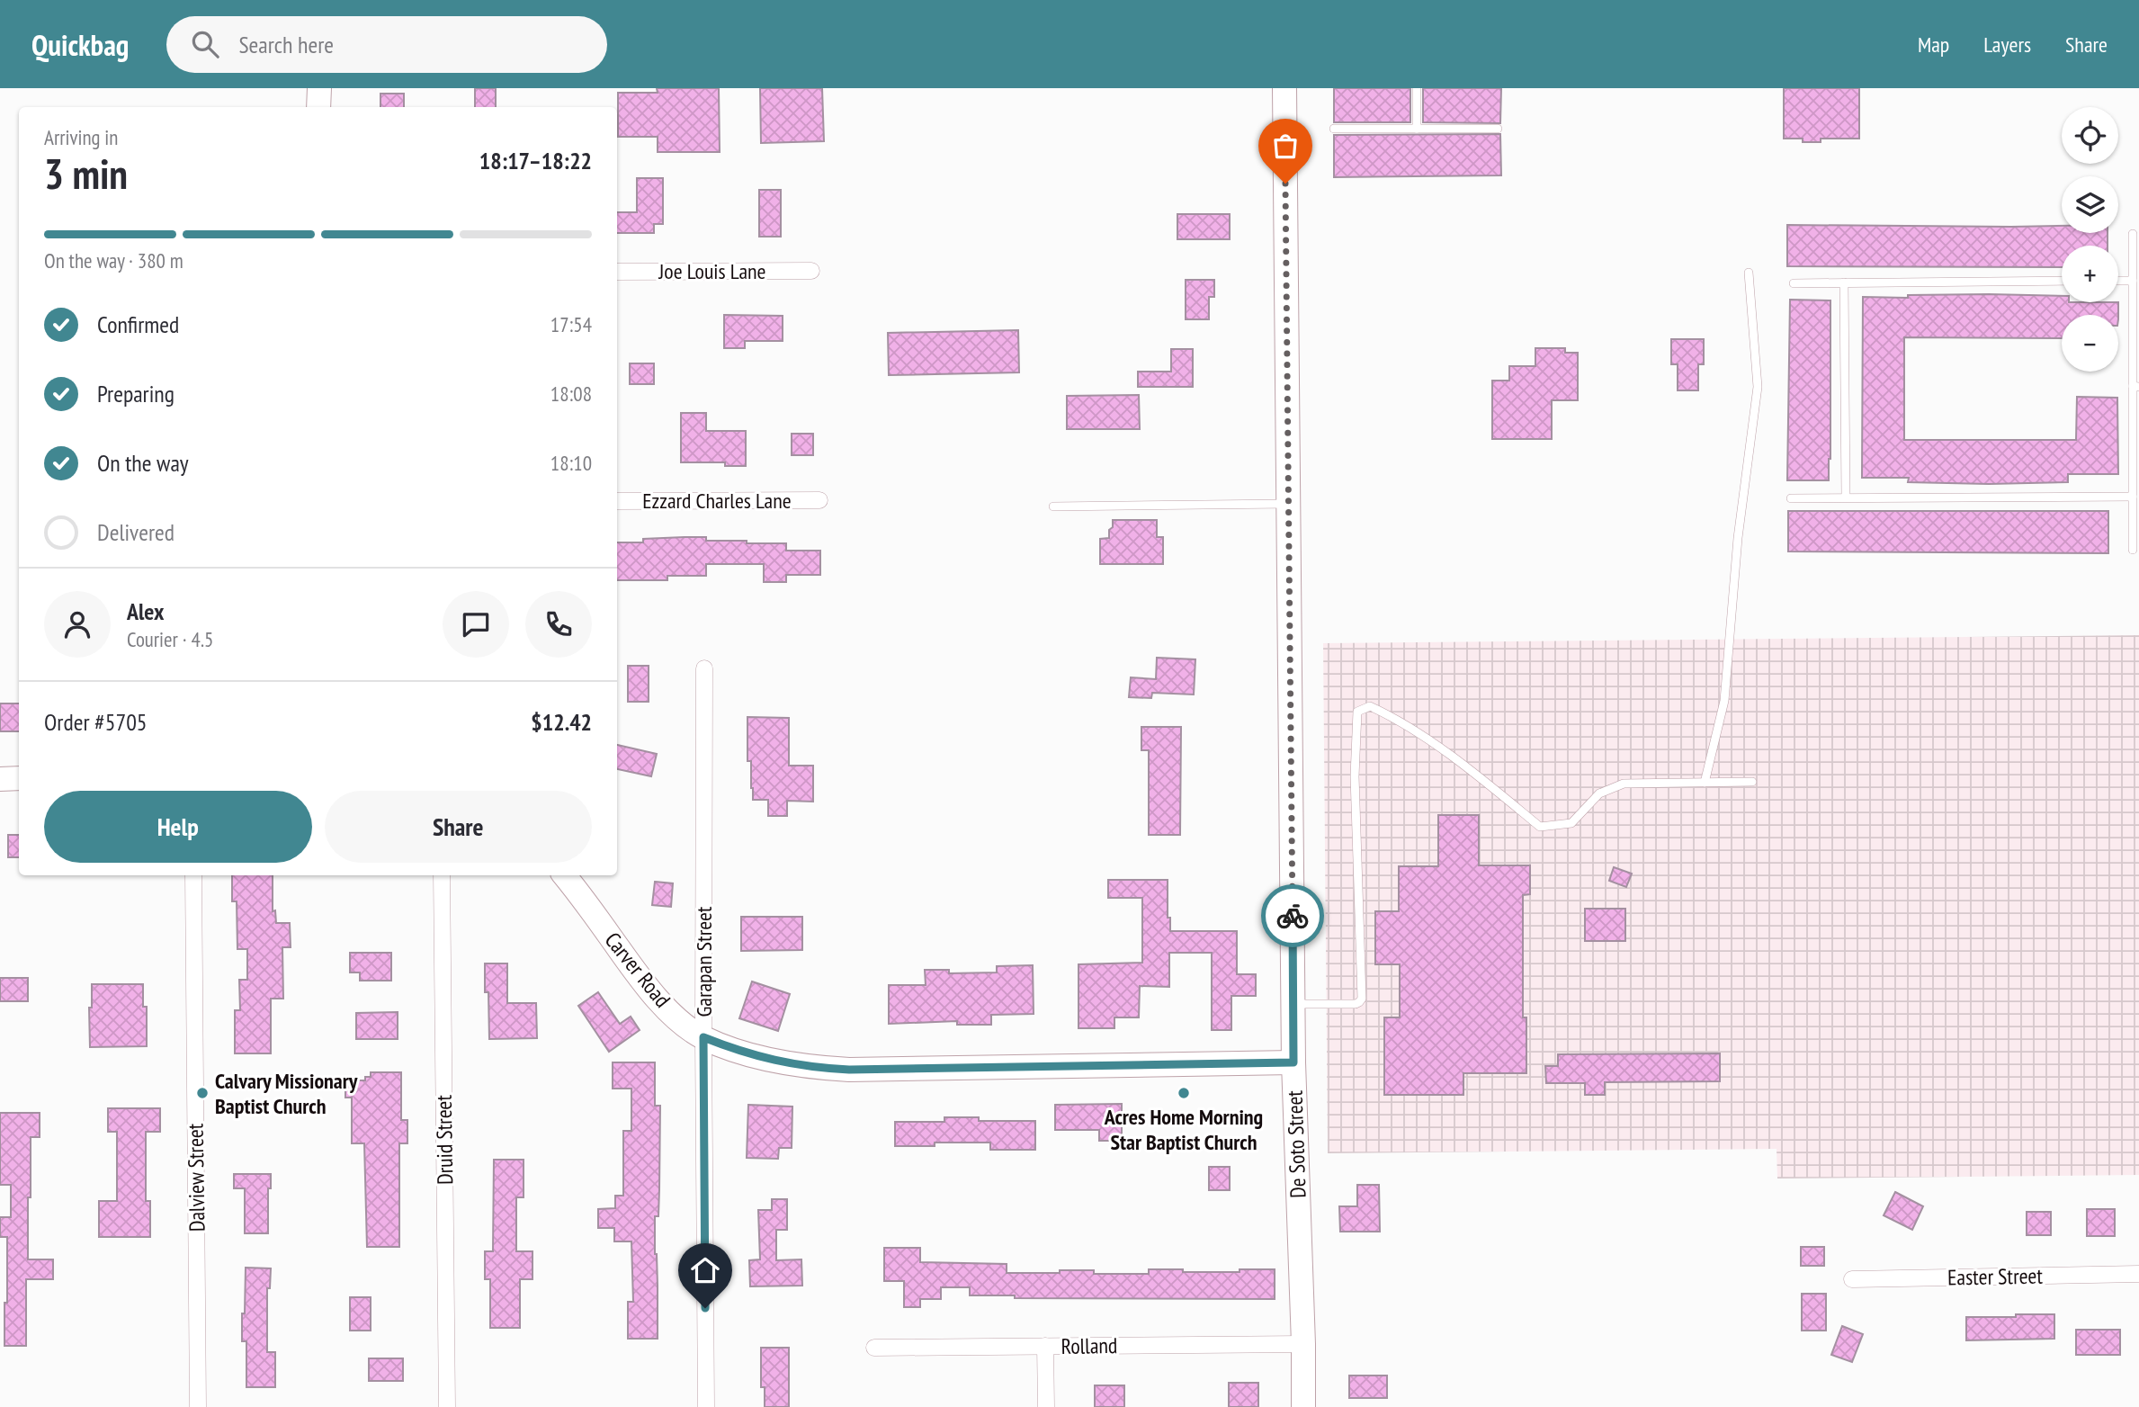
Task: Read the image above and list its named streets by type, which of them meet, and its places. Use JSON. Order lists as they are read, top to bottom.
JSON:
{
  "streets": {
    "street": [
      "Joe Louis Lane",
      "Ezzard Charles Lane",
      "Garapan Street",
      "Carver Road",
      "Druid Street",
      "De Soto Street",
      "Dalview Street",
      "Easter Street",
      "Rolland"
    ]
  },
  "crossings": [
    ["Garapan Street", "Carver Road"],
    ["Carver Road", "De Soto Street"],
    ["De Soto Street", "Rolland"]
  ],
  "places": ["Calvary Missionary Baptist Church", "Acres Home Morning Star Baptist Church"],
  "page": {
    "header": "Quickbag",
    "search": "Search here",
    "nav": ["Map", "Layers", "Share"],
    "map_buttons": ["+", "−"],
    "heading": ["3 min", "Arriving in", "18:17–18:22"],
    "panel": [
      "Alex",
      "Courier · 4.5",
      "Order #5705",
      "$12.42"
    ],
    "bar": "On the way · 380 m",
    "list": [
      ["Confirmed", "17:54"],
      ["Preparing", "18:08"],
      ["On the way", "18:10"],
      "Delivered"
    ],
    "buttons": ["Help", "Share"]
  }
}
